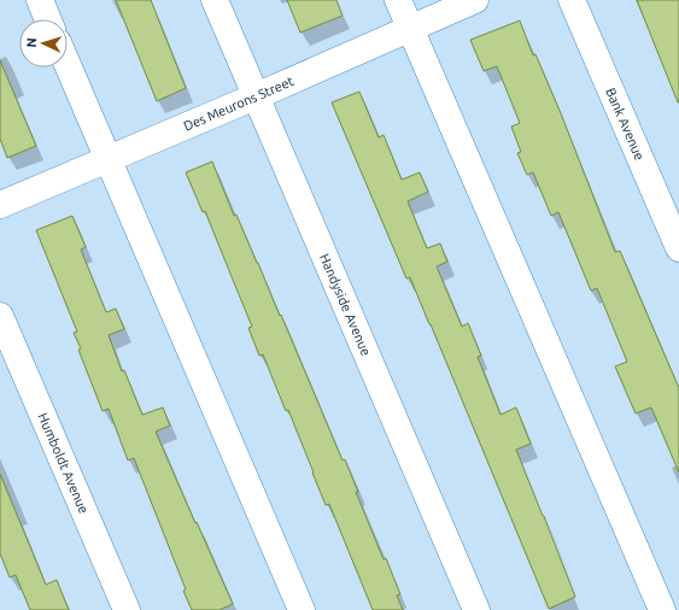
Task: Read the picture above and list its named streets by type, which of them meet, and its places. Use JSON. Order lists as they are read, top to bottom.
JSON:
{
  "streets": {
    "street": [
      "Des Meurons Street",
      "Bank Avenue",
      "Handyside Avenue",
      "Humboldt Avenue"
    ]
  },
  "crossings": [
    ["Des Meurons Street", "Handyside Avenue"]
  ],
  "north": "left"
}
